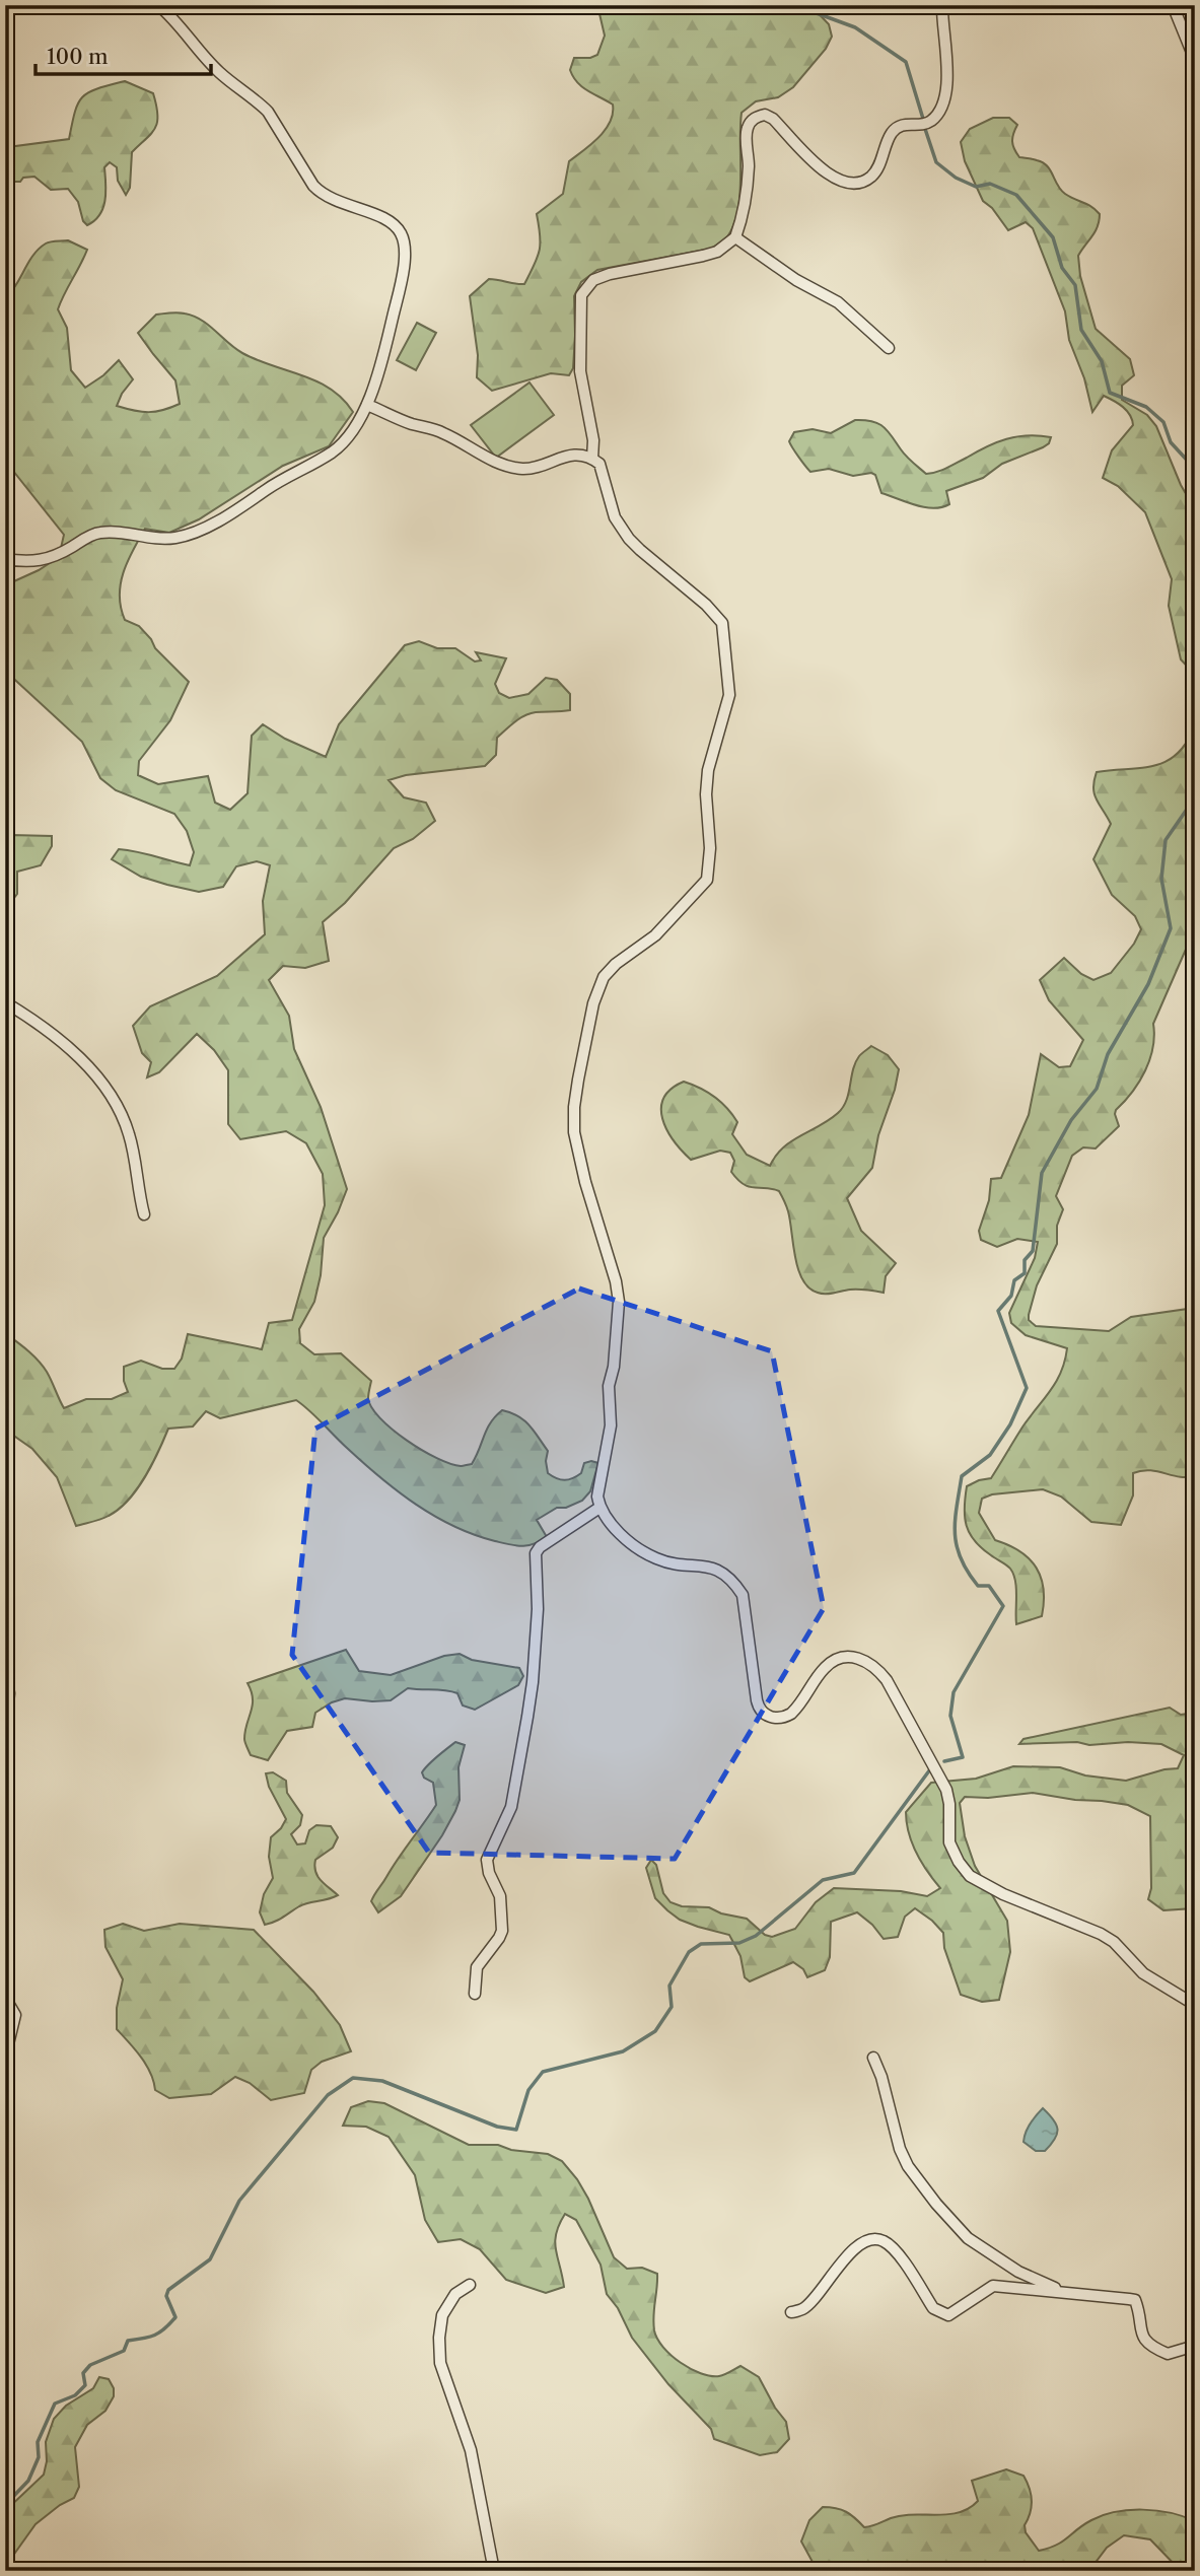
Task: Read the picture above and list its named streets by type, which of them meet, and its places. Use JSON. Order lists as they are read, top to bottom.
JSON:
{
  "scale_bar": "100 m"
}
